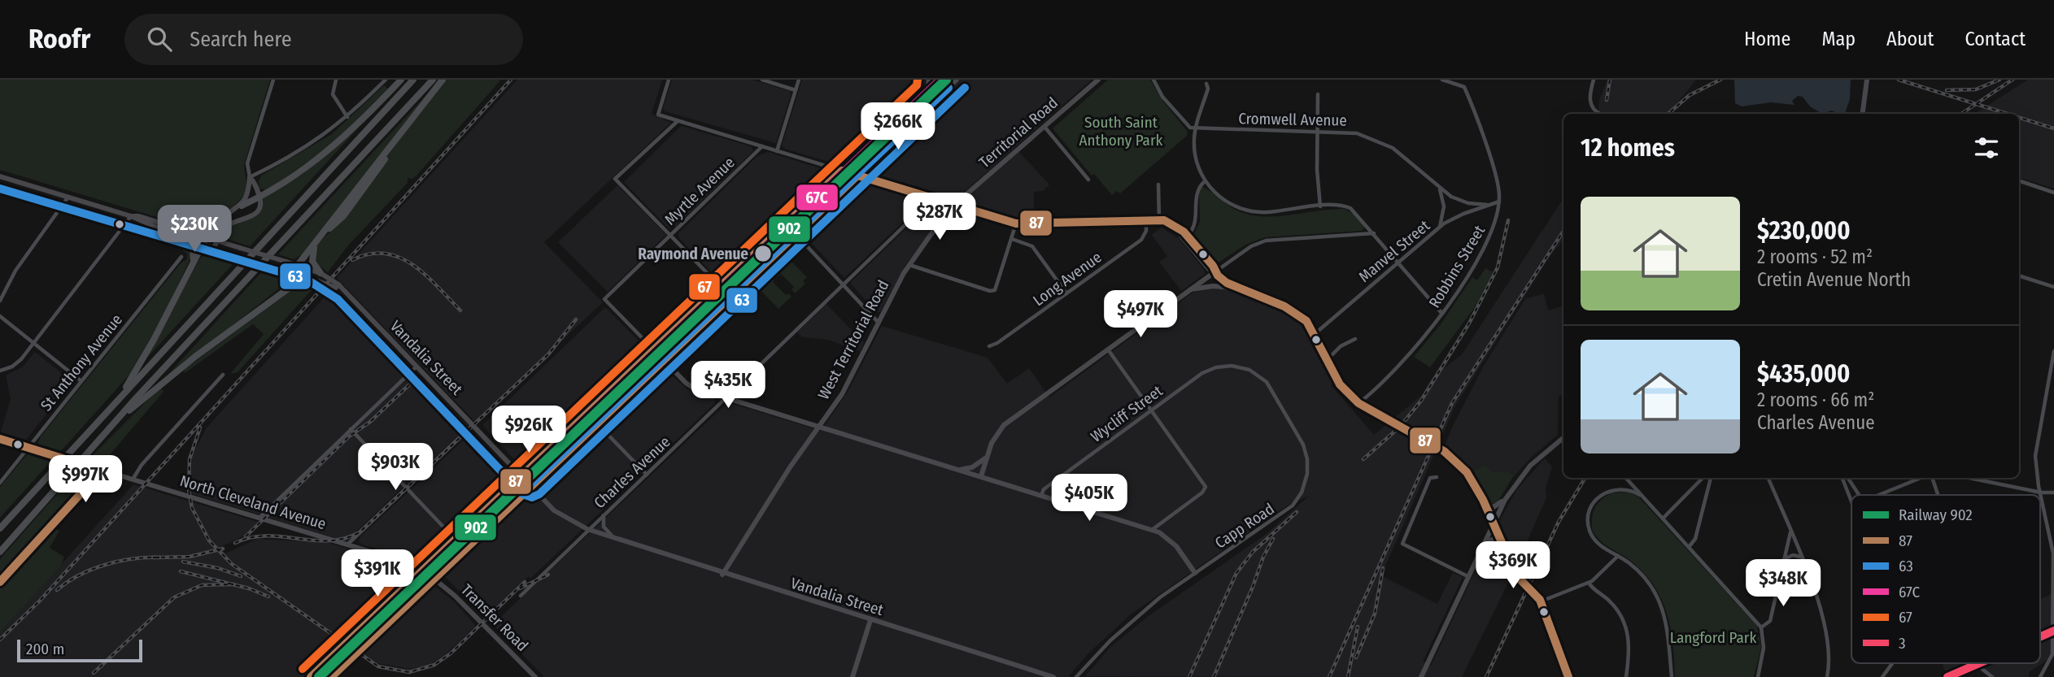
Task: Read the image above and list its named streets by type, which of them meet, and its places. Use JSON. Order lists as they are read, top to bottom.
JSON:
{
  "streets": {
    "street": [
      "Cromwell Avenue",
      "Territorial Road",
      "Myrtle Avenue",
      "Manvel Street",
      "Robbins Street",
      "Long Avenue",
      "West Territorial Road",
      "Vandalia Street",
      "St Anthony Avenue",
      "Wycliff Street",
      "Charles Avenue",
      "North Cleveland Avenue",
      "Capp Road",
      "Transfer Road"
    ]
  },
  "crossings": [
    ["Cromwell Avenue", "Manvel Street"],
    ["Territorial Road", "West Territorial Road"],
    ["Manvel Street", "Robbins Street"],
    ["West Territorial Road", "Vandalia Street"],
    ["Vandalia Street", "Charles Avenue"],
    ["St Anthony Avenue", "North Cleveland Avenue"],
    ["Wycliff Street", "Capp Road"],
    ["North Cleveland Avenue", "Transfer Road"]
  ],
  "parks": ["South Saint Anthony Park", "Langford Park"],
  "places": ["Raymond Avenue"],
  "lines": [
    "rail line 902",
    "transit line 67C",
    "transit line 67",
    "transit line 63",
    "transit line 87",
    "transit line 3"
  ],
  "legend": [
    "Railway 902",
    "87",
    "63",
    "67C",
    "67",
    "3"
  ],
  "scale_bar": "200 m",
  "page": {
    "header": "Roofr",
    "search": "Search here",
    "nav": [
      "Home",
      "Map",
      "About",
      "Contact"
    ],
    "price": [
      "$266K",
      "$287K",
      "$230K",
      "$497K",
      "$435K",
      "$926K",
      "$903K",
      "$997K",
      "$405K",
      "$369K",
      "$391K",
      "$348K"
    ],
    "heading": "12 homes",
    "list": [
      {
        "name": "$230,000",
        "note": "2 rooms · 52 m² · Cretin Avenue North"
      },
      {
        "name": "$435,000",
        "note": "2 rooms · 66 m² · Charles Avenue"
      }
    ],
    "scale": "200 m"
  }
}
